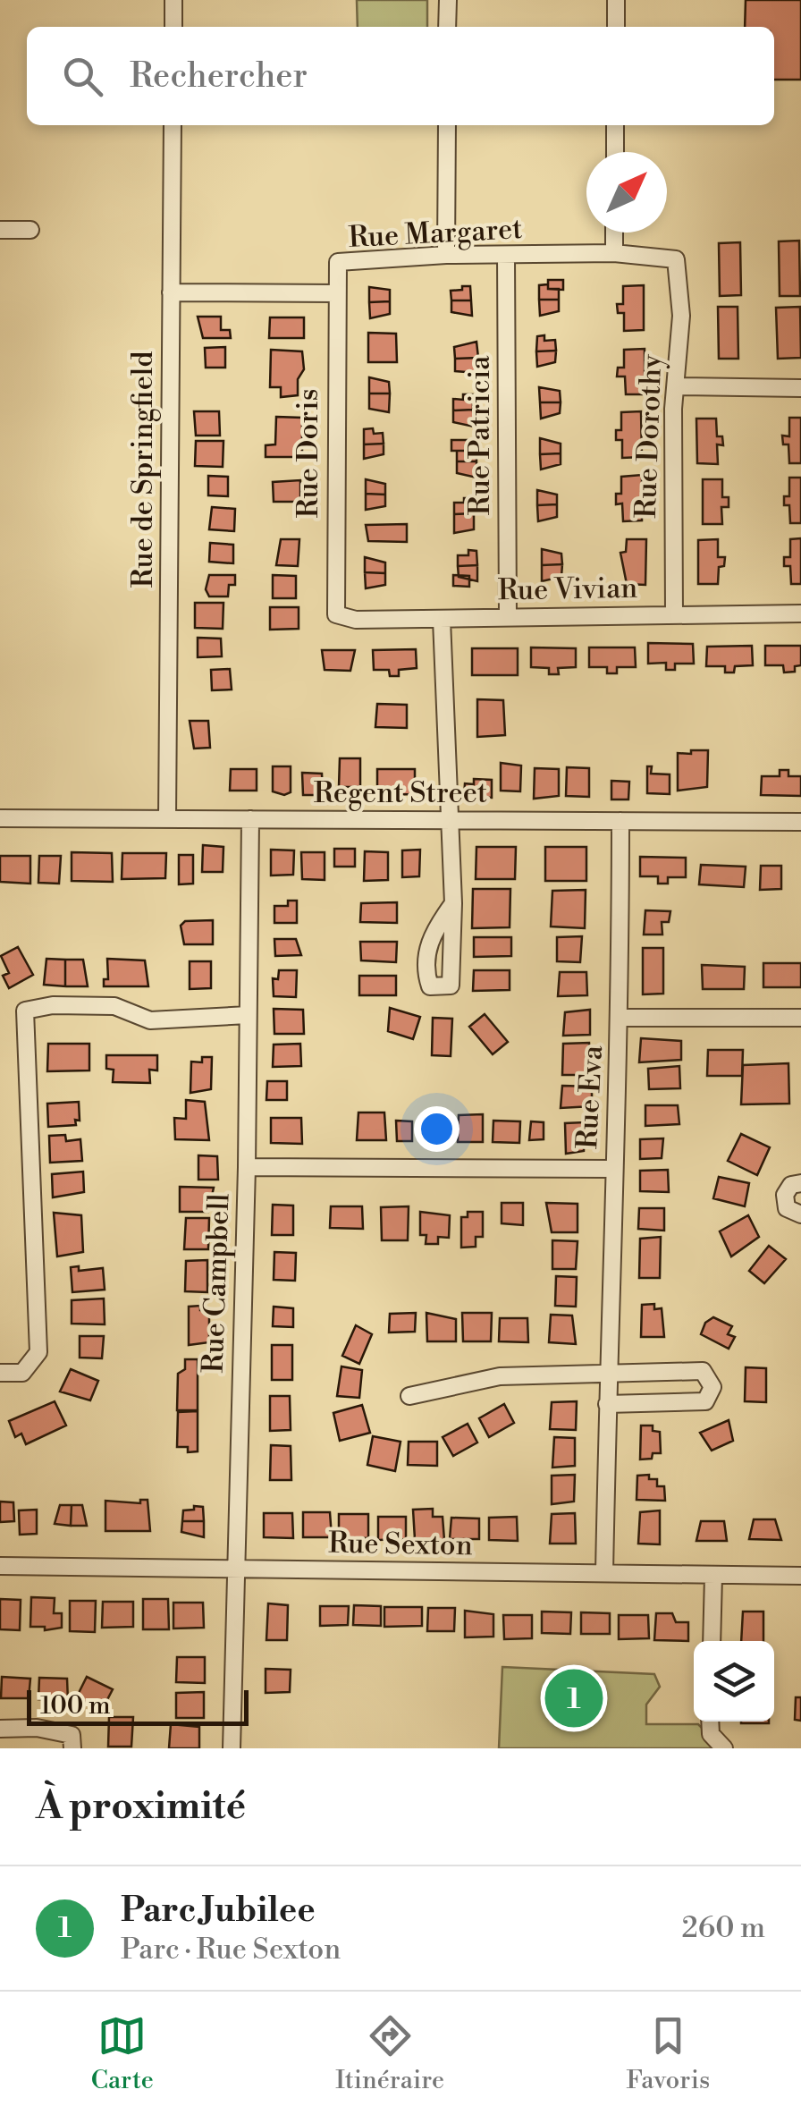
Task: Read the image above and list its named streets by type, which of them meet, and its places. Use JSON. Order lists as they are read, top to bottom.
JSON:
{
  "streets": {
    "street": [
      "Rue Margaret",
      "Rue Patricia",
      "Rue Dorothy",
      "Rue Doris",
      "Rue de Springfield",
      "Rue Vivian",
      "Regent Street",
      "Rue Eva",
      "Rue Campbell",
      "Rue Sexton"
    ]
  },
  "crossings": [
    ["Rue Margaret", "Rue Patricia"],
    ["Rue Margaret", "Rue Dorothy"],
    ["Rue Margaret", "Rue Doris"],
    ["Rue Margaret", "Rue de Springfield"],
    ["Rue Patricia", "Rue Vivian"],
    ["Rue Dorothy", "Rue Vivian"],
    ["Rue Doris", "Rue Vivian"],
    ["Rue de Springfield", "Regent Street"],
    ["Regent Street", "Rue Eva"],
    ["Regent Street", "Rue Campbell"],
    ["Rue Eva", "Rue Sexton"],
    ["Rue Campbell", "Rue Sexton"]
  ],
  "scale_bar": "100 m",
  "north": "top right",
  "page": {
    "search": "Rechercher",
    "pins": "1",
    "scale": "100 m",
    "heading": "À proximité",
    "list": [
      {
        "mark": "1",
        "name": "Parc Jubilee",
        "note": "Parc · Rue Sexton",
        "value": "260 m"
      }
    ],
    "nav": ["Carte", "Itinéraire", "Favoris"]
  }
}
